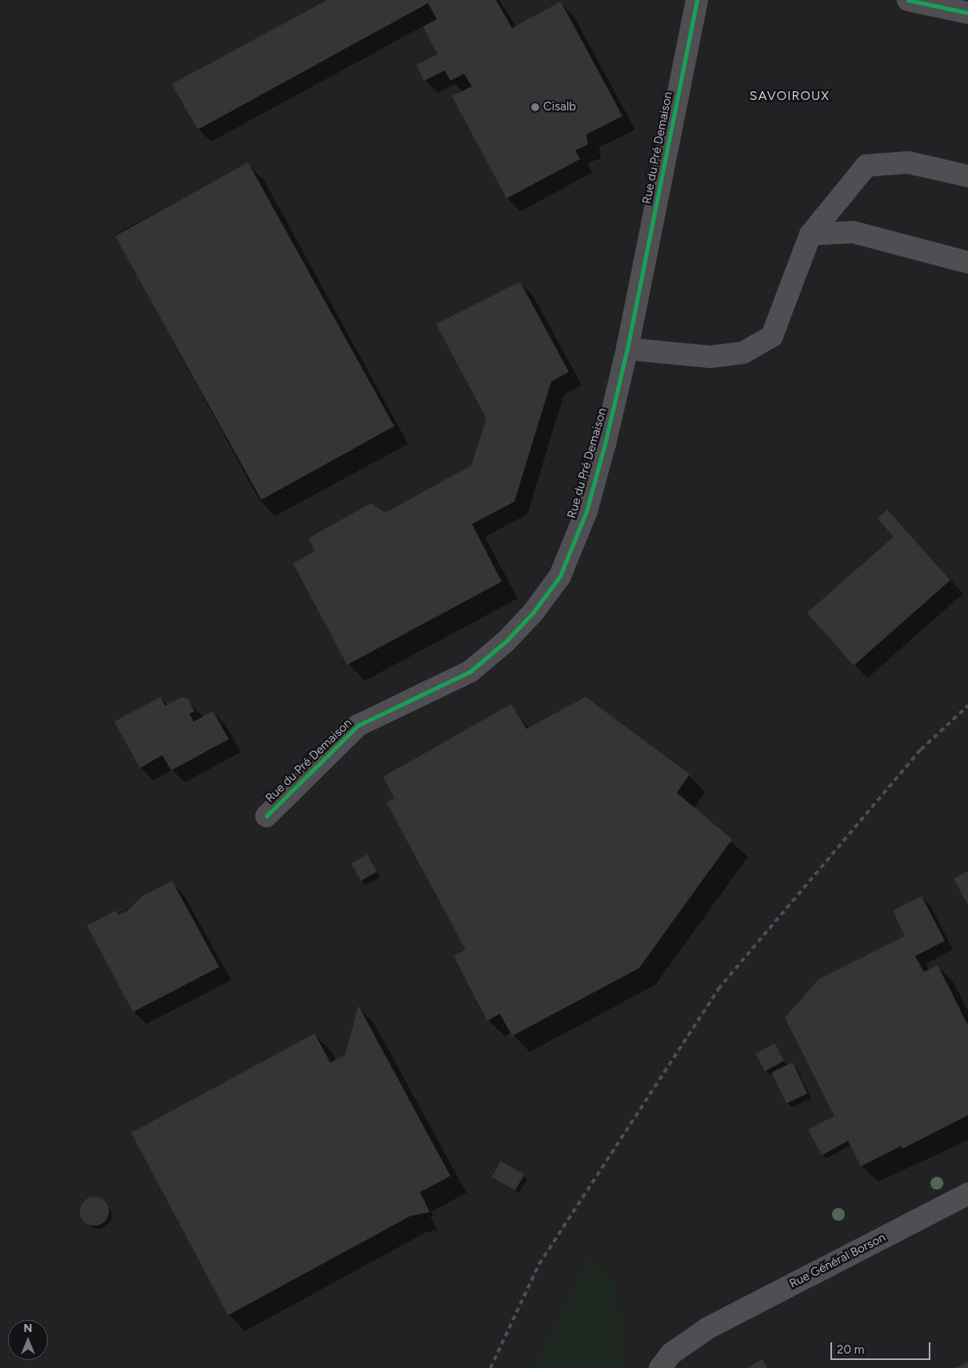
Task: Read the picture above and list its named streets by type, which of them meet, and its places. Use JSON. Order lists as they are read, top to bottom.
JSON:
{
  "streets": {
    "street": ["Rue du Pré Demaison", "Rue Général Borson"]
  },
  "districts": ["SAVOIROUX"],
  "places": ["Cisalb"],
  "scale_bar": "20 m",
  "north": "top"
}
